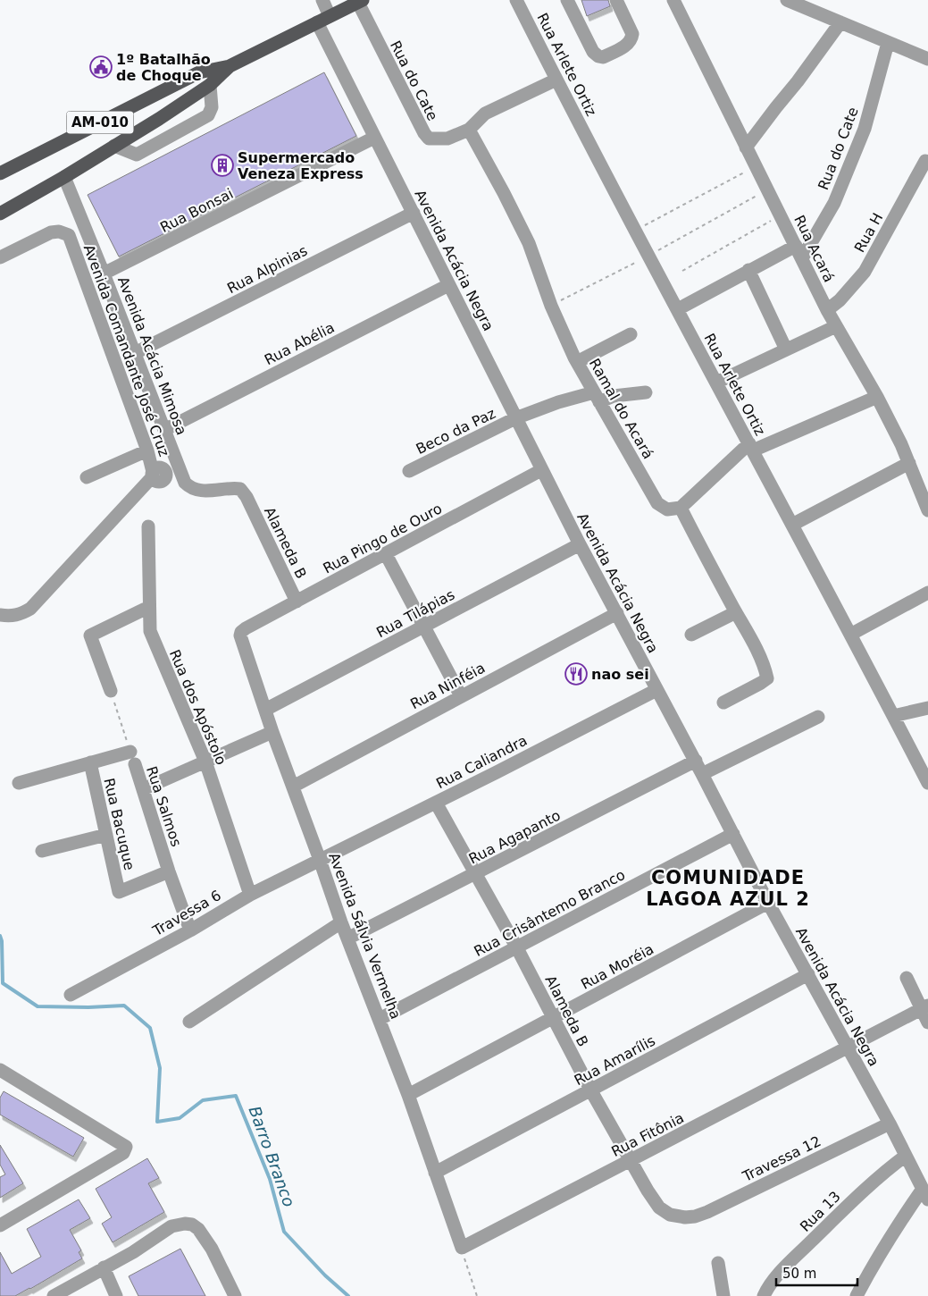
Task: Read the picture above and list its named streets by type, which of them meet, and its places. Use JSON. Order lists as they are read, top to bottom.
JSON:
{
  "streets": {
    "main road": ["AM-010"],
    "street": [
      "Rua Arlete Ortiz",
      "Rua do Cate",
      "Rua Bonsai",
      "Rua H",
      "Rua Acará",
      "Avenida Acácia Negra",
      "Rua Alpinias",
      "Rua Abélia",
      "Avenida Comandante José Cruz",
      "Avenida Acácia Mimosa",
      "Ramal do Acará",
      "Beco da Paz",
      "Rua Pingo de Ouro",
      "Alameda B",
      "Rua Tilápias",
      "Rua Ninféia",
      "Rua dos Apóstolo",
      "Rua Caliandra",
      "Rua Salmos",
      "Rua Bacuque",
      "Rua Agapanto",
      "Travessa 6",
      "Rua Crisântemo Branco",
      "Avenida Sálvia Vermelha",
      "Rua Moréia",
      "Rua Amarílis",
      "Rua Fitônia",
      "Travessa 12",
      "Rua 13"
    ]
  },
  "crossings": [
    ["Rua Arlete Ortiz", "Rua do Cate"],
    ["Rua do Cate", "AM-010"],
    ["Rua do Cate", "Rua Acará"],
    ["Rua do Cate", "Ramal do Acará"],
    ["AM-010", "Avenida Acácia Negra"],
    ["AM-010", "Avenida Acácia Mimosa"],
    ["Rua Bonsai", "Avenida Acácia Negra"],
    ["Rua Bonsai", "Avenida Acácia Mimosa"],
    ["Rua H", "Rua Acará"],
    ["Avenida Acácia Negra", "Rua Alpinias"],
    ["Avenida Acácia Negra", "Rua Abélia"],
    ["Avenida Acácia Negra", "Beco da Paz"],
    ["Avenida Acácia Negra", "Rua Pingo de Ouro"],
    ["Avenida Acácia Negra", "Rua Tilápias"],
    ["Avenida Acácia Negra", "Rua Ninféia"],
    ["Avenida Acácia Negra", "Rua Caliandra"],
    ["Avenida Acácia Negra", "Rua Agapanto"],
    ["Avenida Acácia Negra", "Rua Crisântemo Branco"],
    ["Avenida Acácia Negra", "Rua Moréia"],
    ["Avenida Acácia Negra", "Rua Amarílis"],
    ["Avenida Acácia Negra", "Rua Fitônia"],
    ["Avenida Acácia Negra", "Travessa 12"],
    ["Avenida Acácia Negra", "Rua 13"],
    ["Rua Alpinias", "Avenida Acácia Mimosa"],
    ["Rua Abélia", "Avenida Acácia Mimosa"],
    ["Avenida Acácia Mimosa", "Alameda B"],
    ["Ramal do Acará", "Beco da Paz"],
    ["Rua Pingo de Ouro", "Alameda B"],
    ["Rua Pingo de Ouro", "Avenida Sálvia Vermelha"],
    ["Alameda B", "Rua Caliandra"],
    ["Alameda B", "Rua Agapanto"],
    ["Alameda B", "Rua Crisântemo Branco"],
    ["Alameda B", "Rua Moréia"],
    ["Alameda B", "Rua Amarílis"],
    ["Alameda B", "Rua Fitônia"],
    ["Alameda B", "Travessa 12"],
    ["Rua Tilápias", "Avenida Sálvia Vermelha"],
    ["Rua Ninféia", "Avenida Sálvia Vermelha"],
    ["Rua dos Apóstolo", "Travessa 6"],
    ["Rua Caliandra", "Travessa 6"],
    ["Rua Caliandra", "Avenida Sálvia Vermelha"],
    ["Rua Salmos", "Rua Bacuque"],
    ["Rua Salmos", "Travessa 6"],
    ["Rua Agapanto", "Avenida Sálvia Vermelha"],
    ["Travessa 6", "Avenida Sálvia Vermelha"],
    ["Rua Crisântemo Branco", "Avenida Sálvia Vermelha"],
    ["Avenida Sálvia Vermelha", "Rua Moréia"],
    ["Avenida Sálvia Vermelha", "Rua Amarílis"],
    ["Avenida Sálvia Vermelha", "Rua Fitônia"]
  ],
  "districts": ["COMUNIDADE LAGOA AZUL 2"],
  "water": ["Barro Branco"],
  "places": {
    "public building": ["1º Batalhão de Choque"],
    "building": ["Supermercado Veneza Express"],
    "restaurant": ["nao sei"]
  },
  "scale_bar": "50 m"
}
